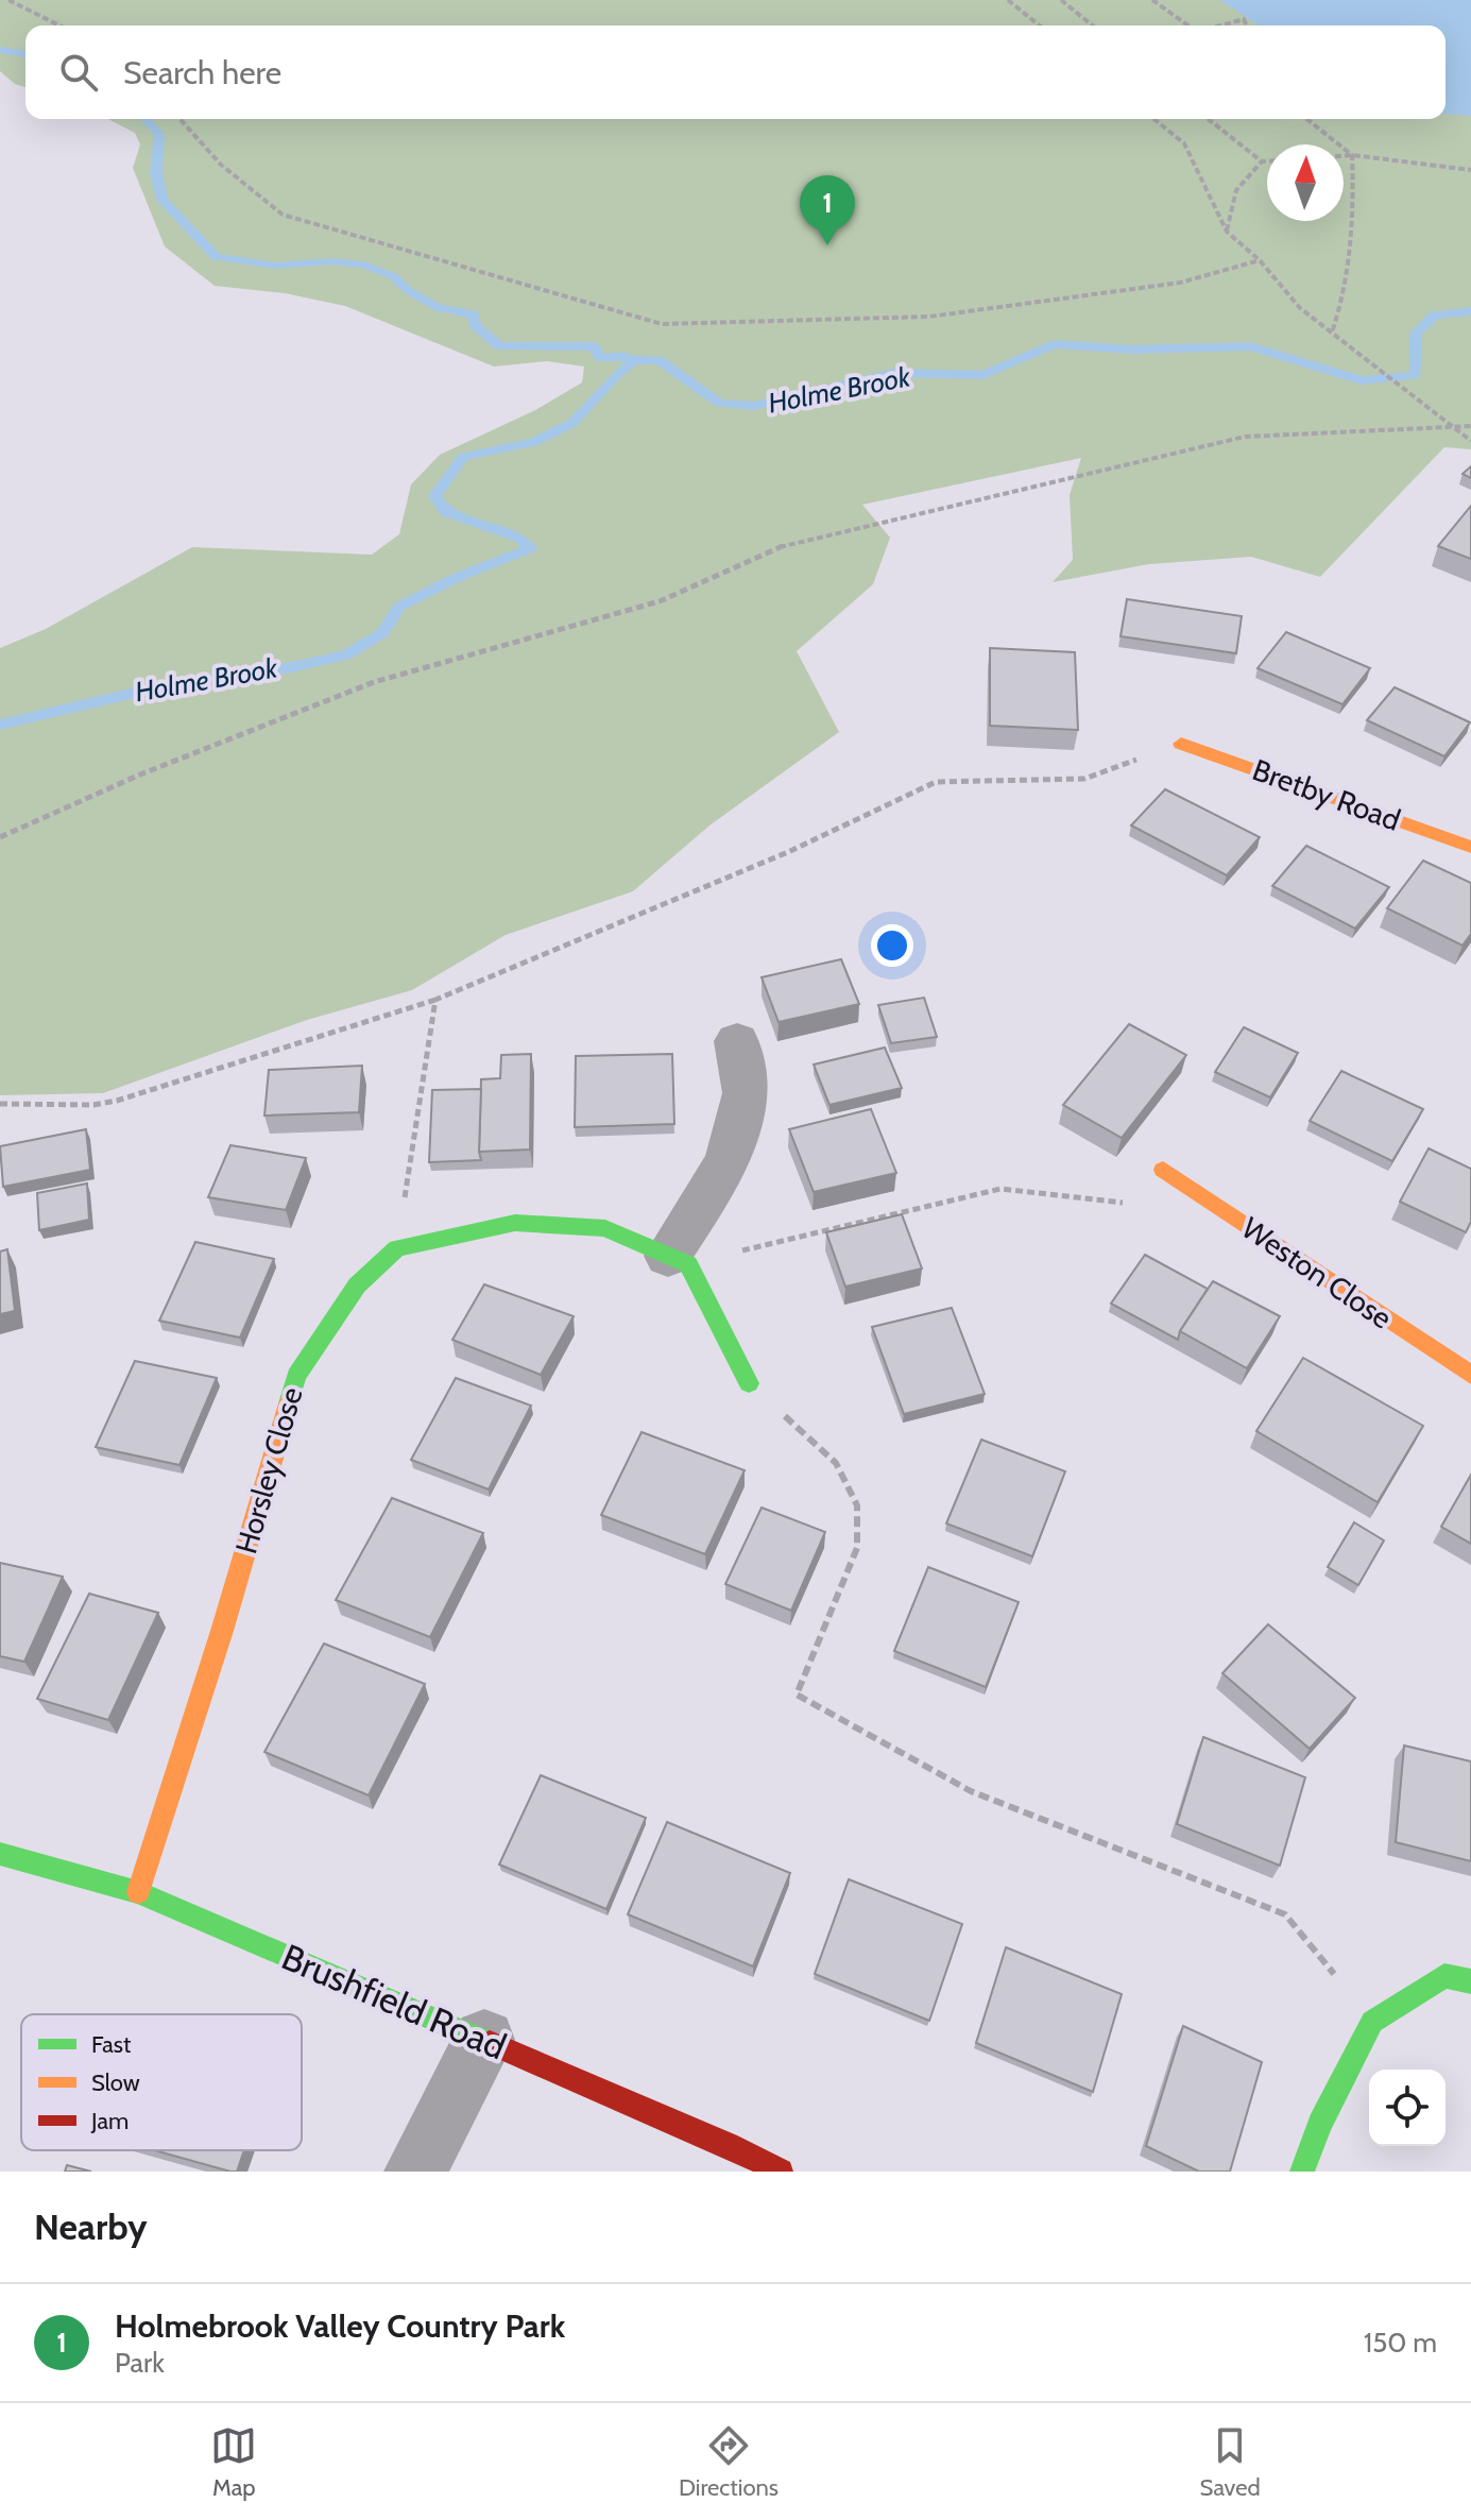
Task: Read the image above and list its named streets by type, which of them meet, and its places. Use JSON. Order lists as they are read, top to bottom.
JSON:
{
  "streets": {
    "street": [
      "Bretby Road",
      "Weston Close",
      "Horsley Close",
      "Brushfield Road"
    ]
  },
  "crossings": [
    ["Horsley Close", "Brushfield Road"]
  ],
  "water": ["Holme Brook"],
  "legend": ["Fast", "Slow", "Jam"],
  "north": "top",
  "page": {
    "search": "Search here",
    "pins": "1",
    "heading": "Nearby",
    "list": [
      {
        "mark": "1",
        "name": "Holmebrook Valley Country Park",
        "note": "Park",
        "value": "150 m"
      }
    ],
    "nav": ["Map", "Directions", "Saved"]
  }
}
